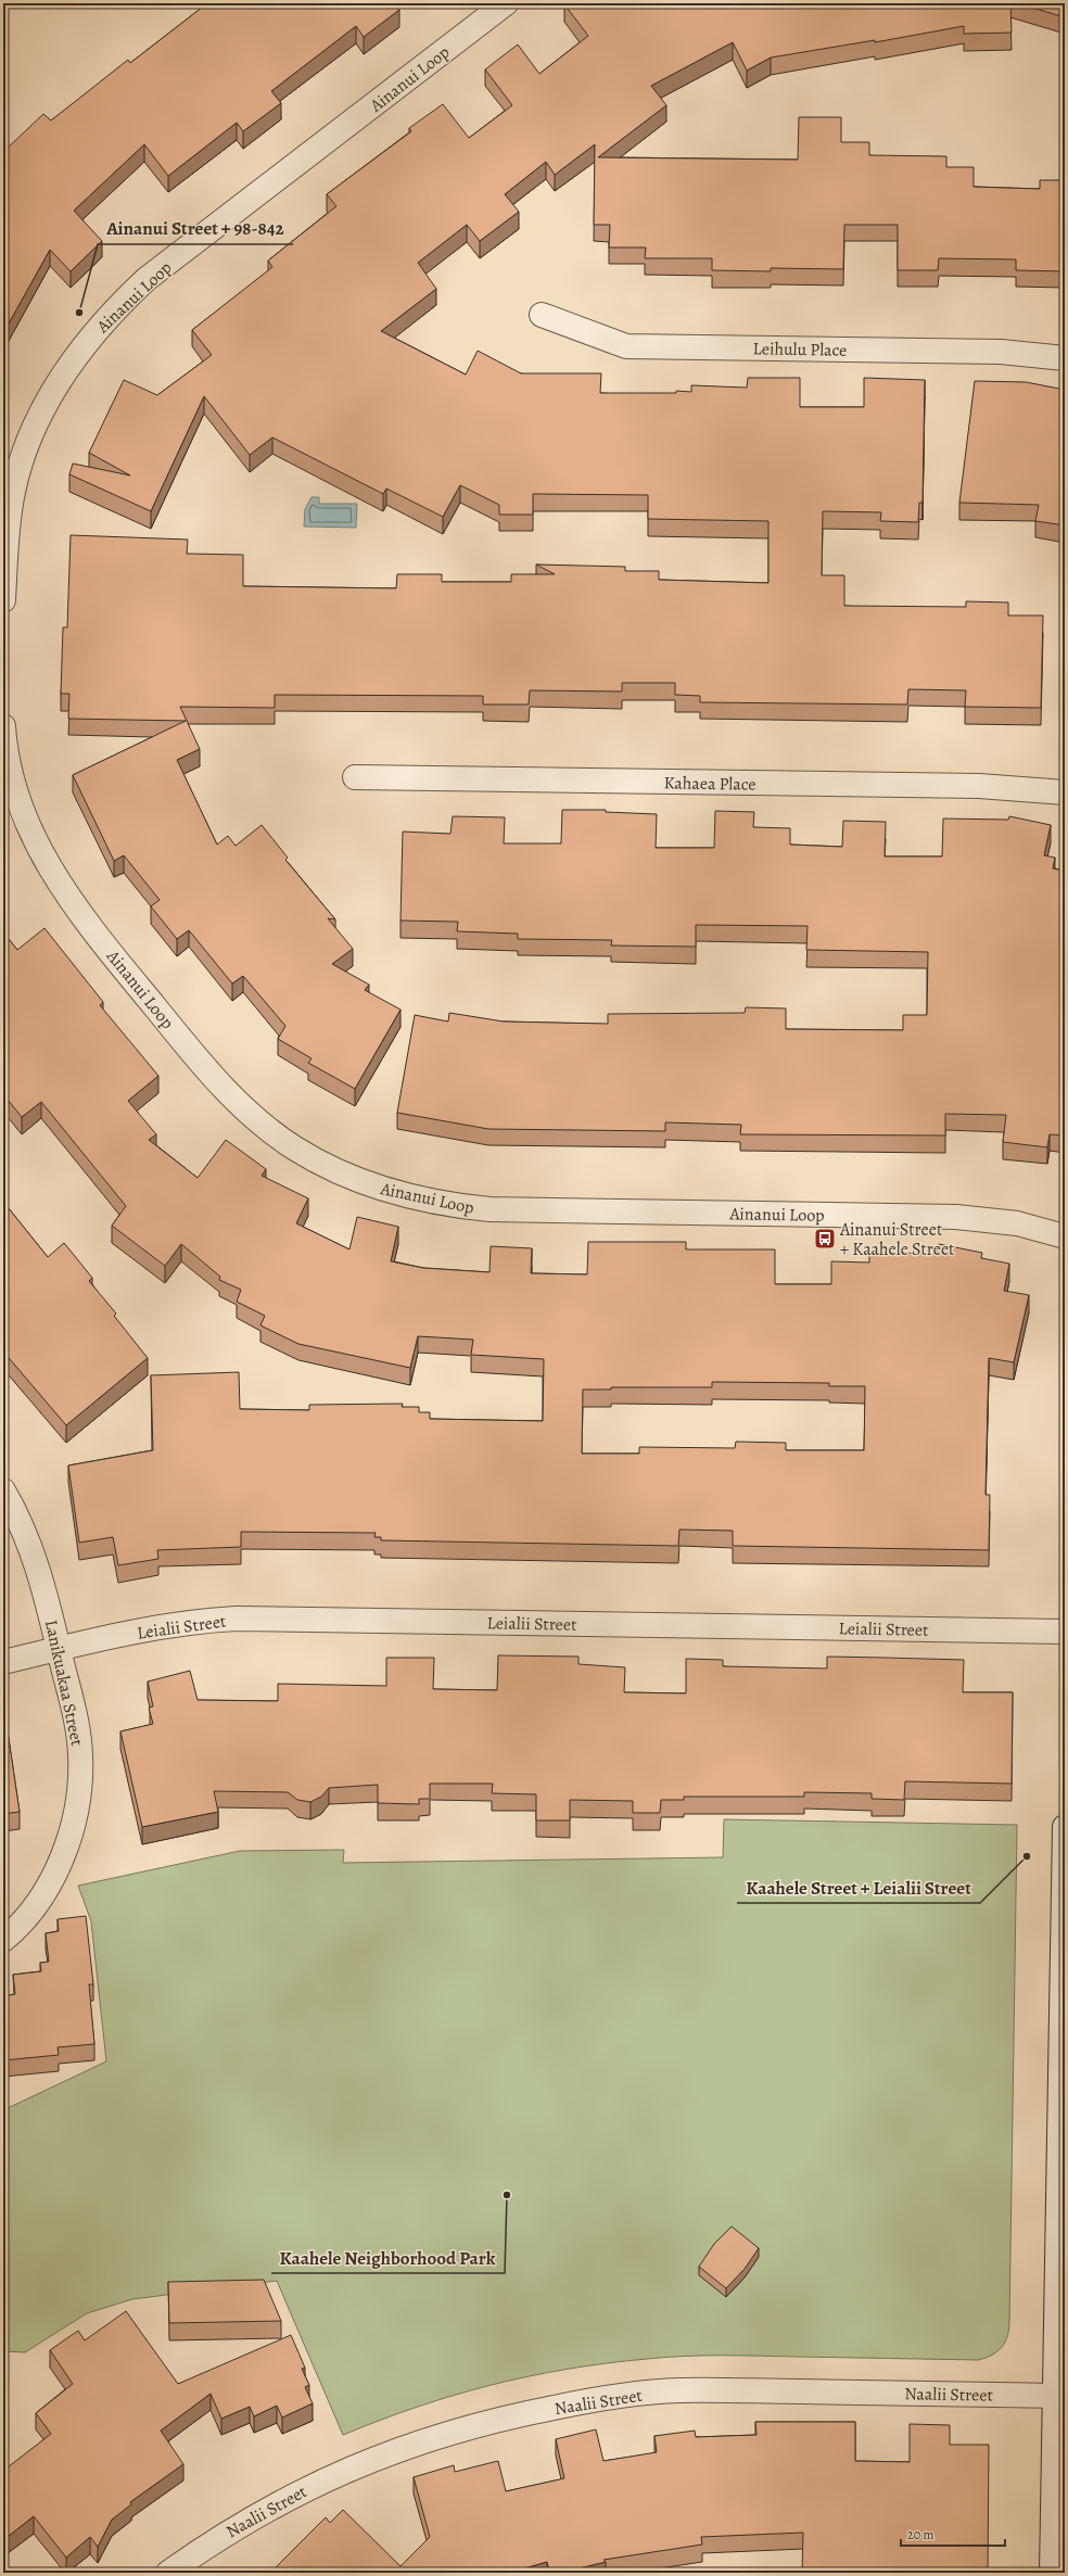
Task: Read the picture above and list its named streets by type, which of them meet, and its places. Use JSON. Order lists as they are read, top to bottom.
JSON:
{
  "streets": {
    "street": [
      "Ainanui Loop",
      "Leihulu Place",
      "Kahaea Place",
      "Leialii Street",
      "Lanikuakaa Street",
      "Naalii Street"
    ]
  },
  "crossings": [
    ["Leialii Street", "Lanikuakaa Street"]
  ],
  "places": {
    "other": ["Ainanui Street + 98-842", "Kaahele Street + Leialii Street", "Kaahele Neighborhood Park"],
    "bus stop": ["Ainanui Street + Kaahele Street"]
  },
  "scale_bar": "20 m"
}
